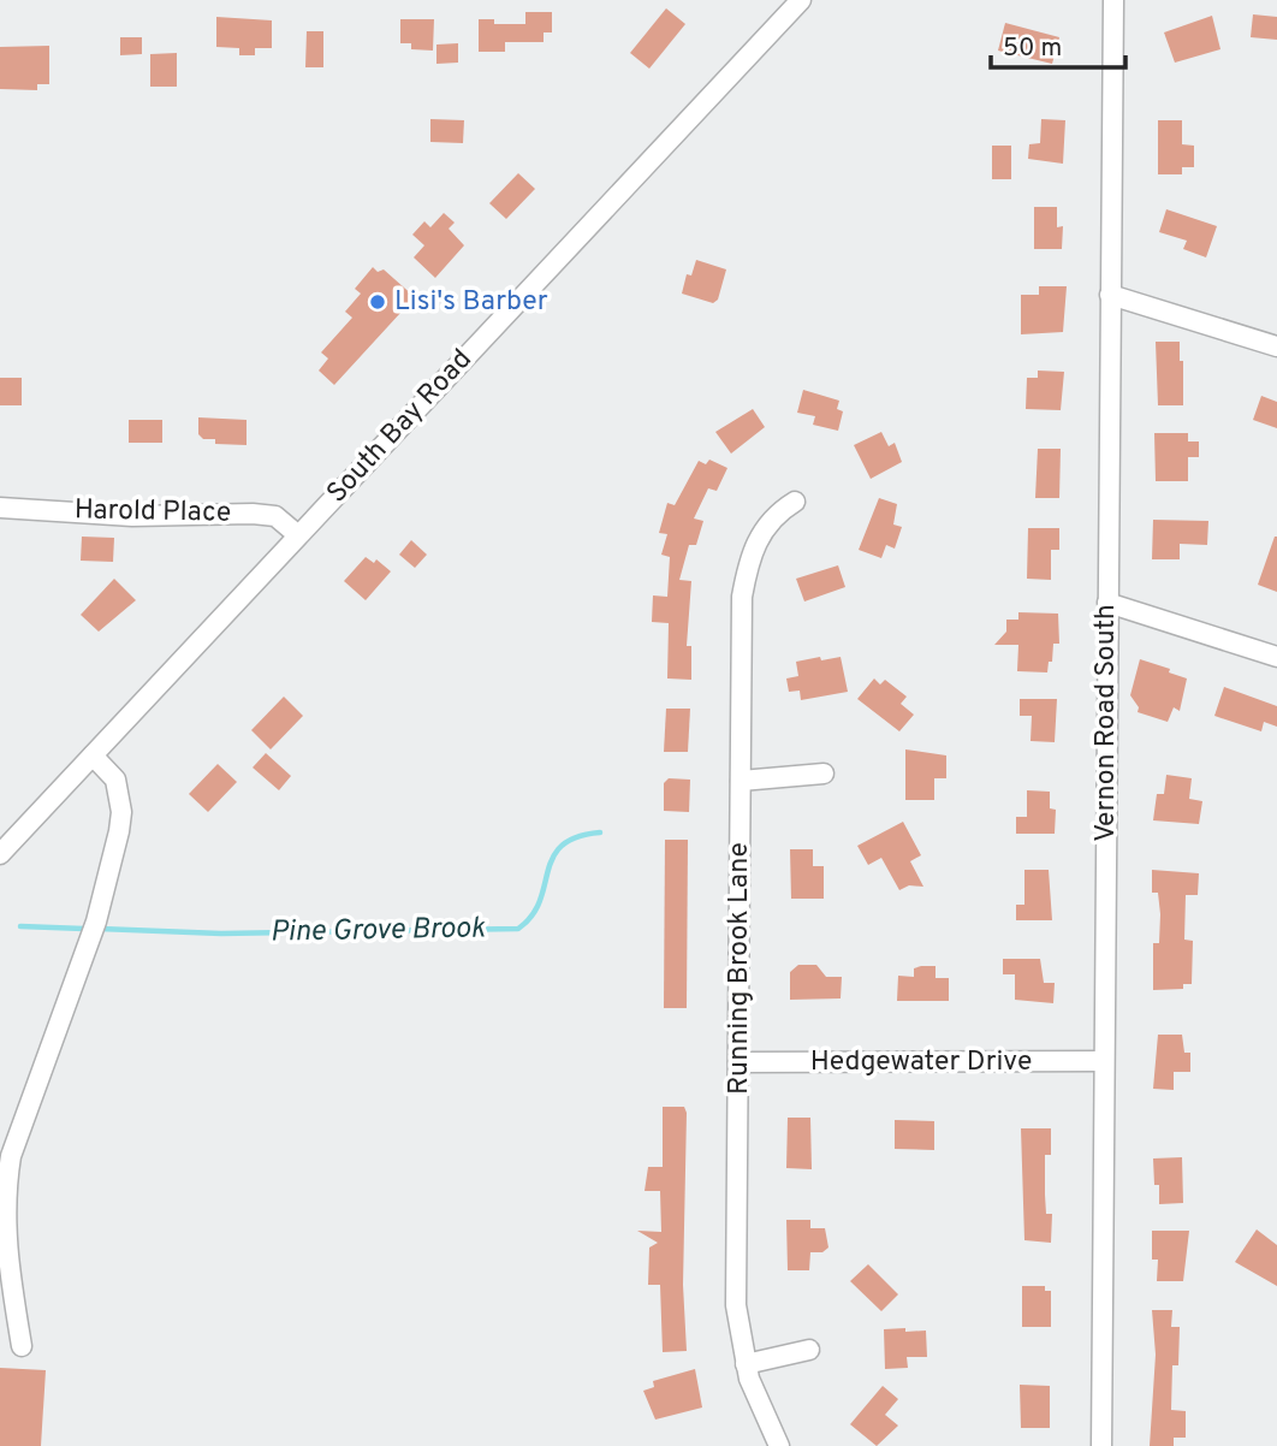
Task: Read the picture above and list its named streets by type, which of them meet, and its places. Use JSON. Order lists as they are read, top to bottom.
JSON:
{
  "streets": {
    "street": [
      "South Bay Road",
      "Harold Place",
      "Vernon Road South",
      "Running Brook Lane",
      "Hedgewater Drive"
    ]
  },
  "crossings": [
    ["South Bay Road", "Harold Place"],
    ["Vernon Road South", "Hedgewater Drive"],
    ["Running Brook Lane", "Hedgewater Drive"]
  ],
  "water": ["Pine Grove Brook"],
  "places": ["Lisi's Barber"],
  "scale_bar": "50 m"
}
